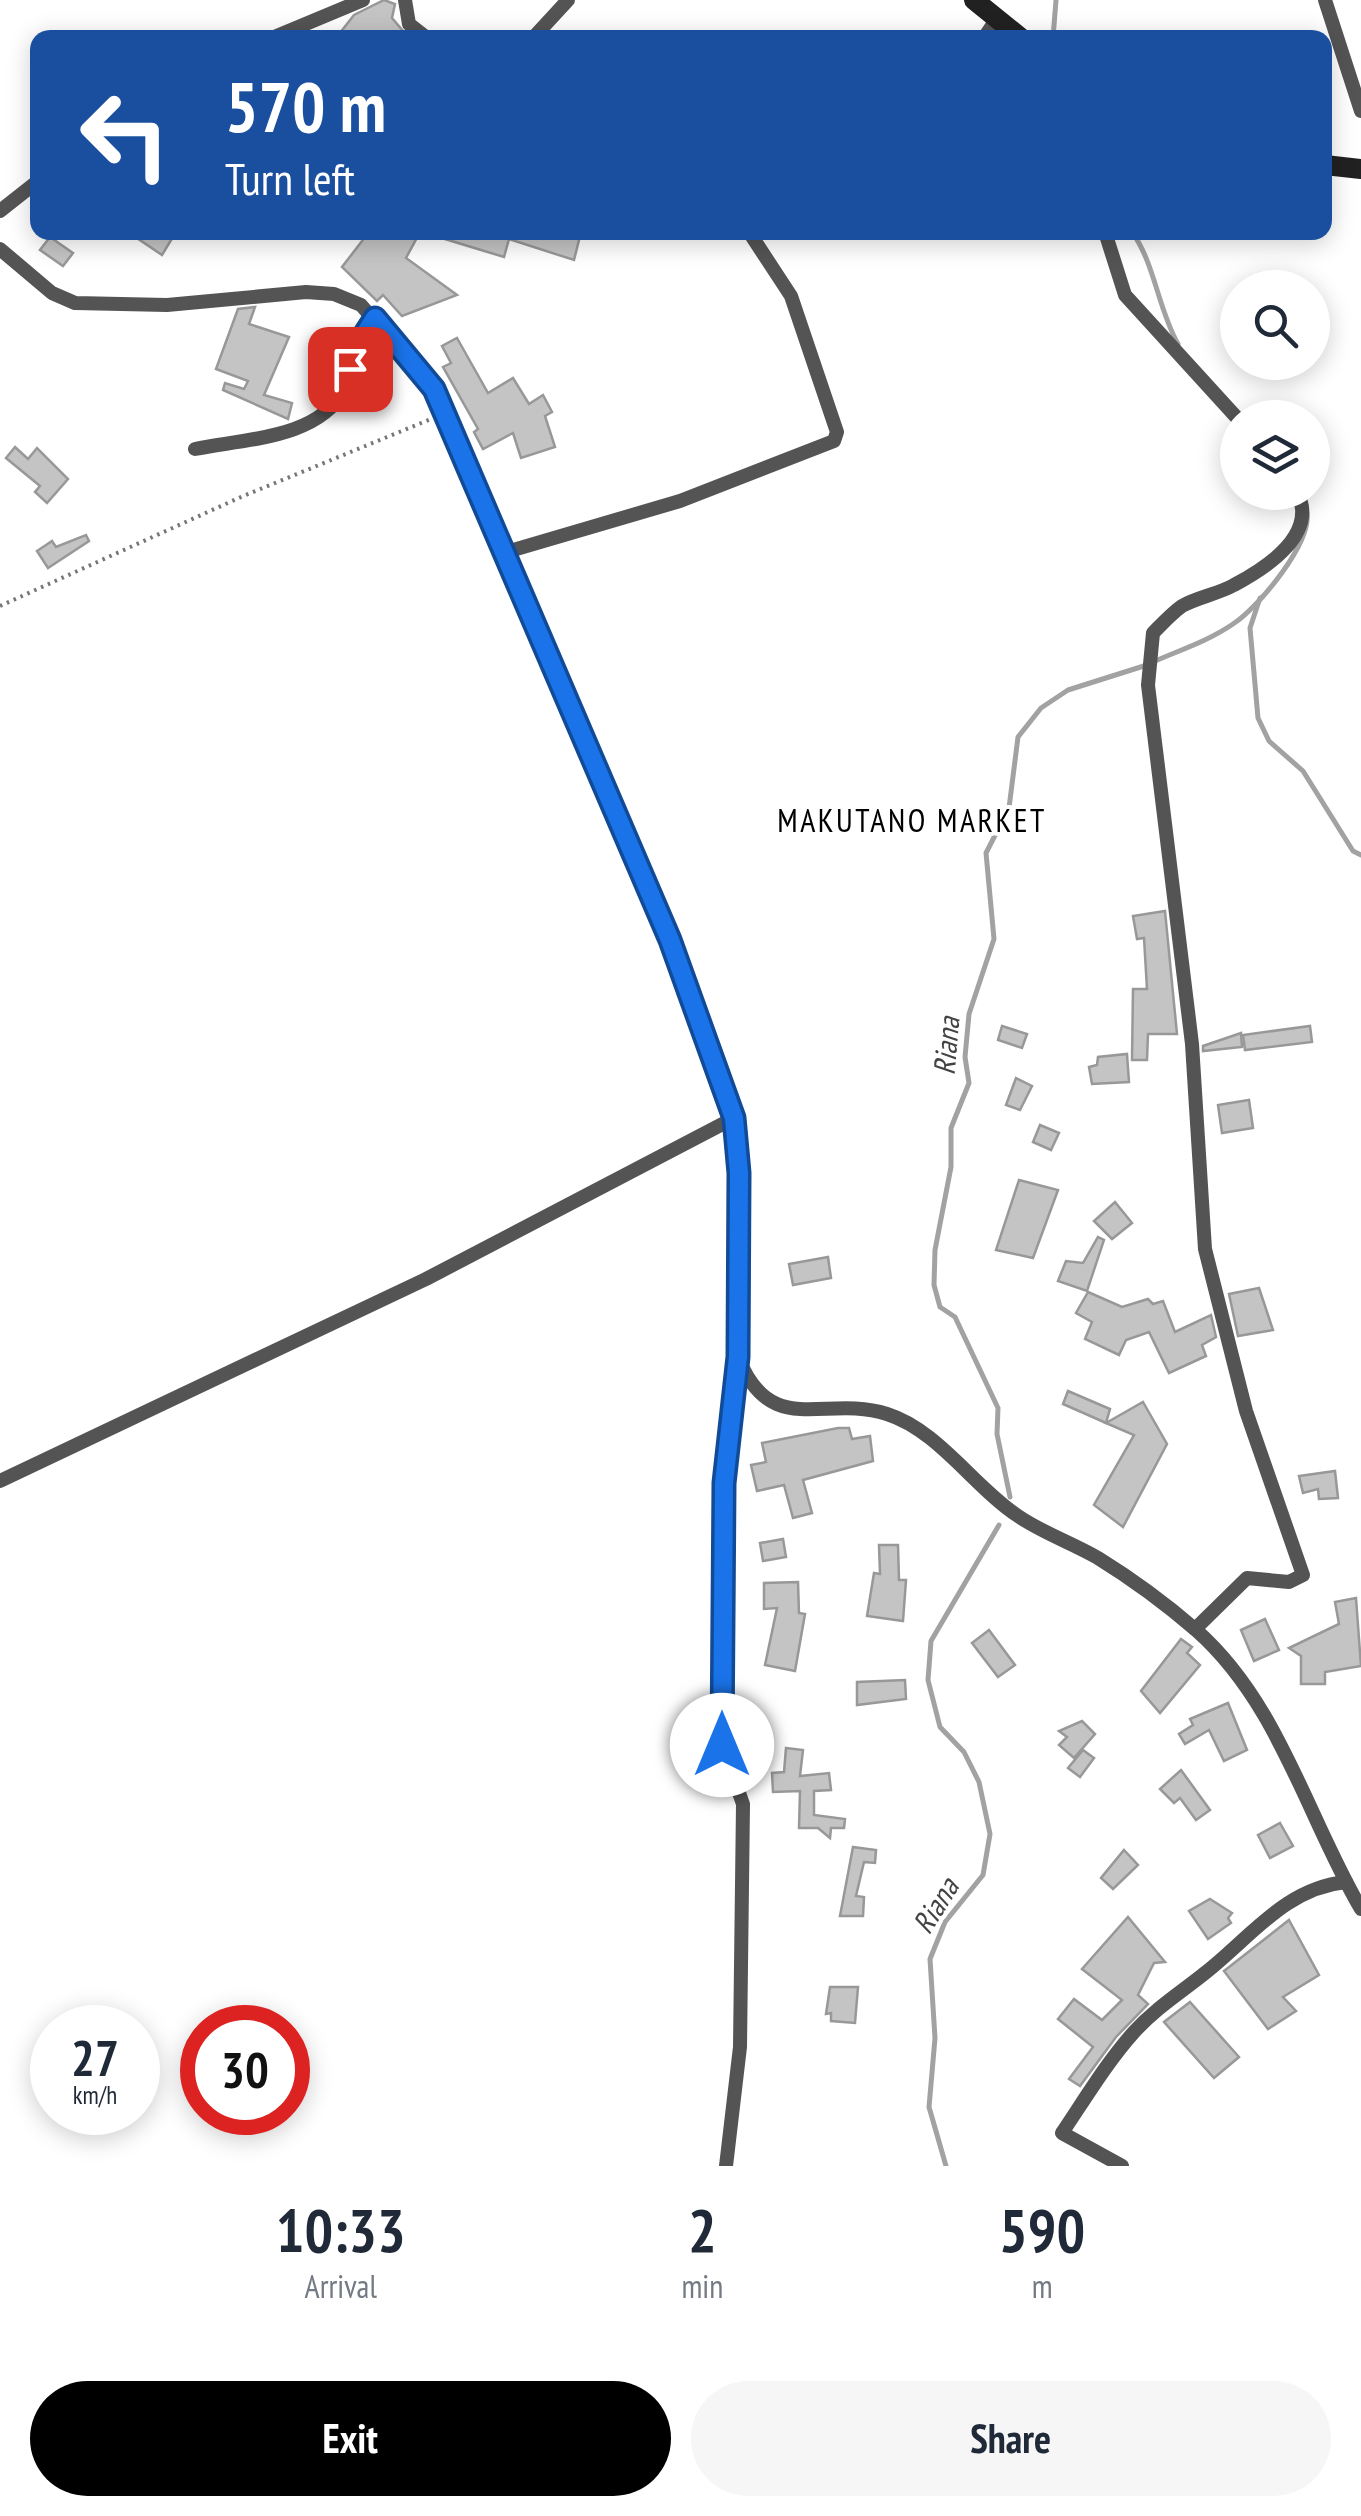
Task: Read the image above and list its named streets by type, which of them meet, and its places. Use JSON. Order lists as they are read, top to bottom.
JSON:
{
  "districts": ["MAKUTANO MARKET"],
  "water": ["Riana"],
  "page": {
    "turn": ["570 m", "Turn left"],
    "speed": "27 km/h",
    "limit": "30",
    "eta": [
      "10:33",
      "Arrival",
      "2",
      "min",
      "590",
      "m"
    ],
    "buttons": ["Exit", "Share"]
  }
}
